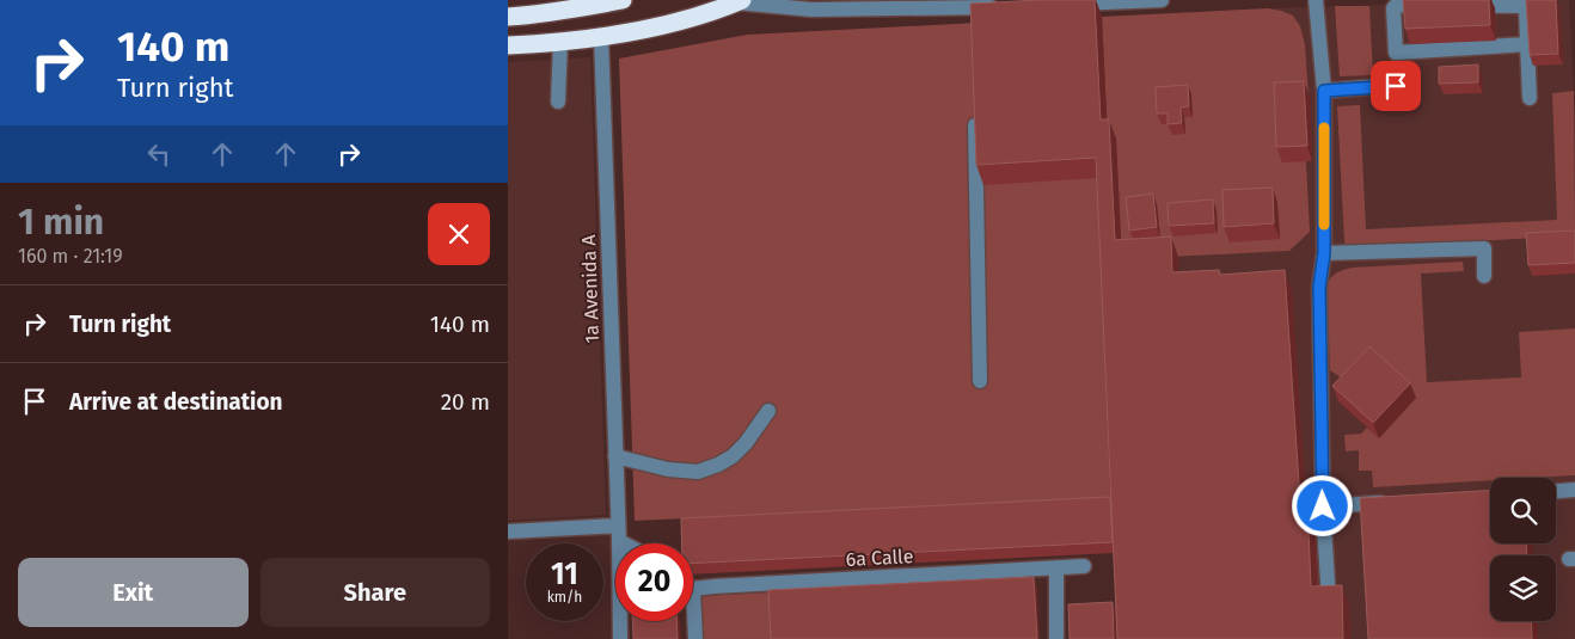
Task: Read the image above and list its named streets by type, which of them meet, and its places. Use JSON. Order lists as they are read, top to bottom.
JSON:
{
  "streets": {
    "street": ["1a Avenida A", "6a Calle"]
  },
  "page": {
    "turn": ["140 m", "Turn right"],
    "heading": ["1 min", "160 m · 21:19"],
    "list": [
      {
        "name": "Turn right",
        "value": "140 m"
      },
      {
        "name": "Arrive at destination",
        "value": "20 m"
      }
    ],
    "speed": "11 km/h",
    "limit": "20",
    "buttons": ["Exit", "Share"]
  }
}
